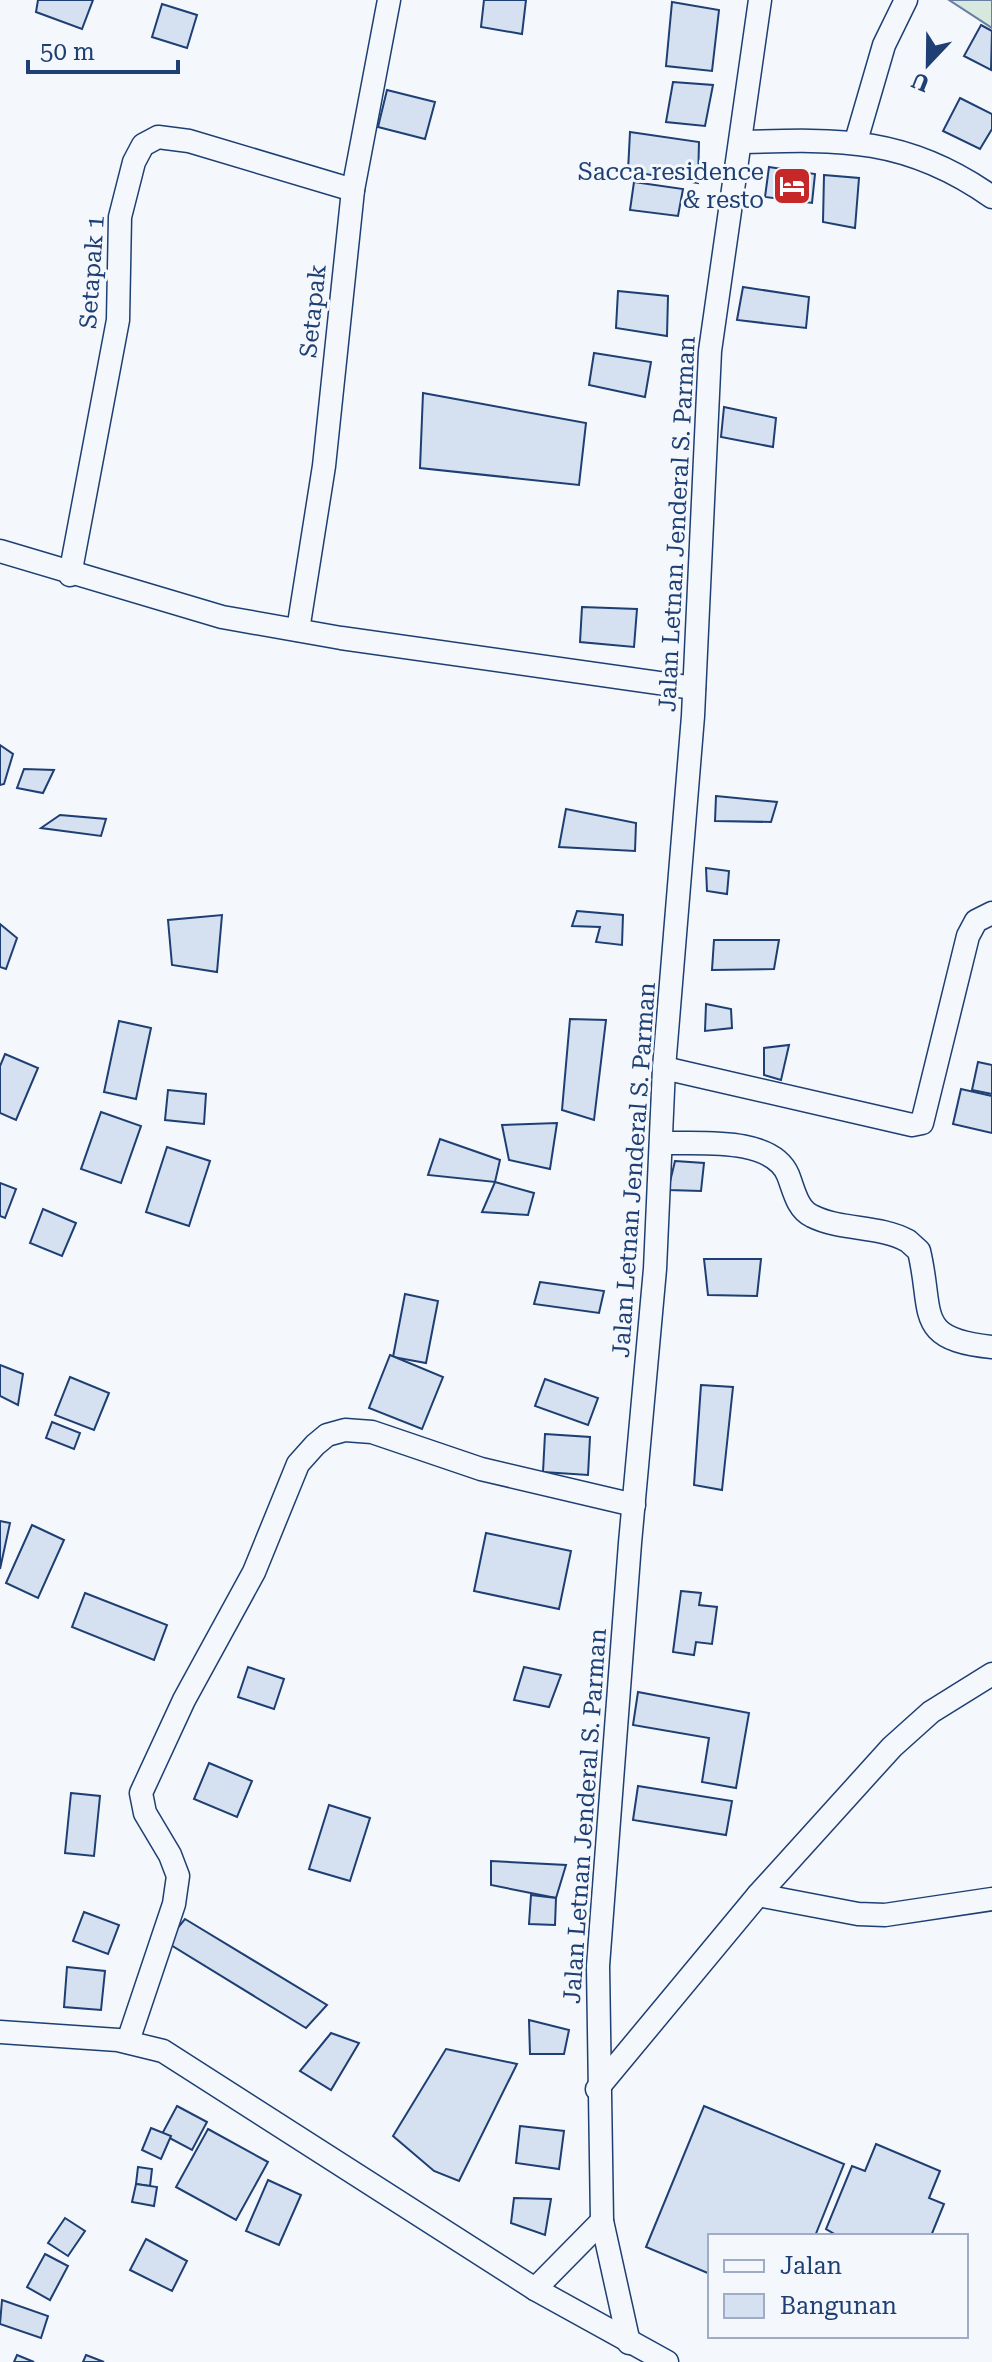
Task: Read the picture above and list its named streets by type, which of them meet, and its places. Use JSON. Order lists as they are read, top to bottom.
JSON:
{
  "streets": {
    "street": ["Setapak 1", "Setapak", "Jalan Letnan Jenderal S. Parman"]
  },
  "crossings": [
    ["Setapak 1", "Setapak"]
  ],
  "places": {
    "hotel": ["Sacca residence & resto"]
  },
  "legend": ["Jalan", "Bangunan"],
  "scale_bar": "50 m",
  "north": "bottom"
}
